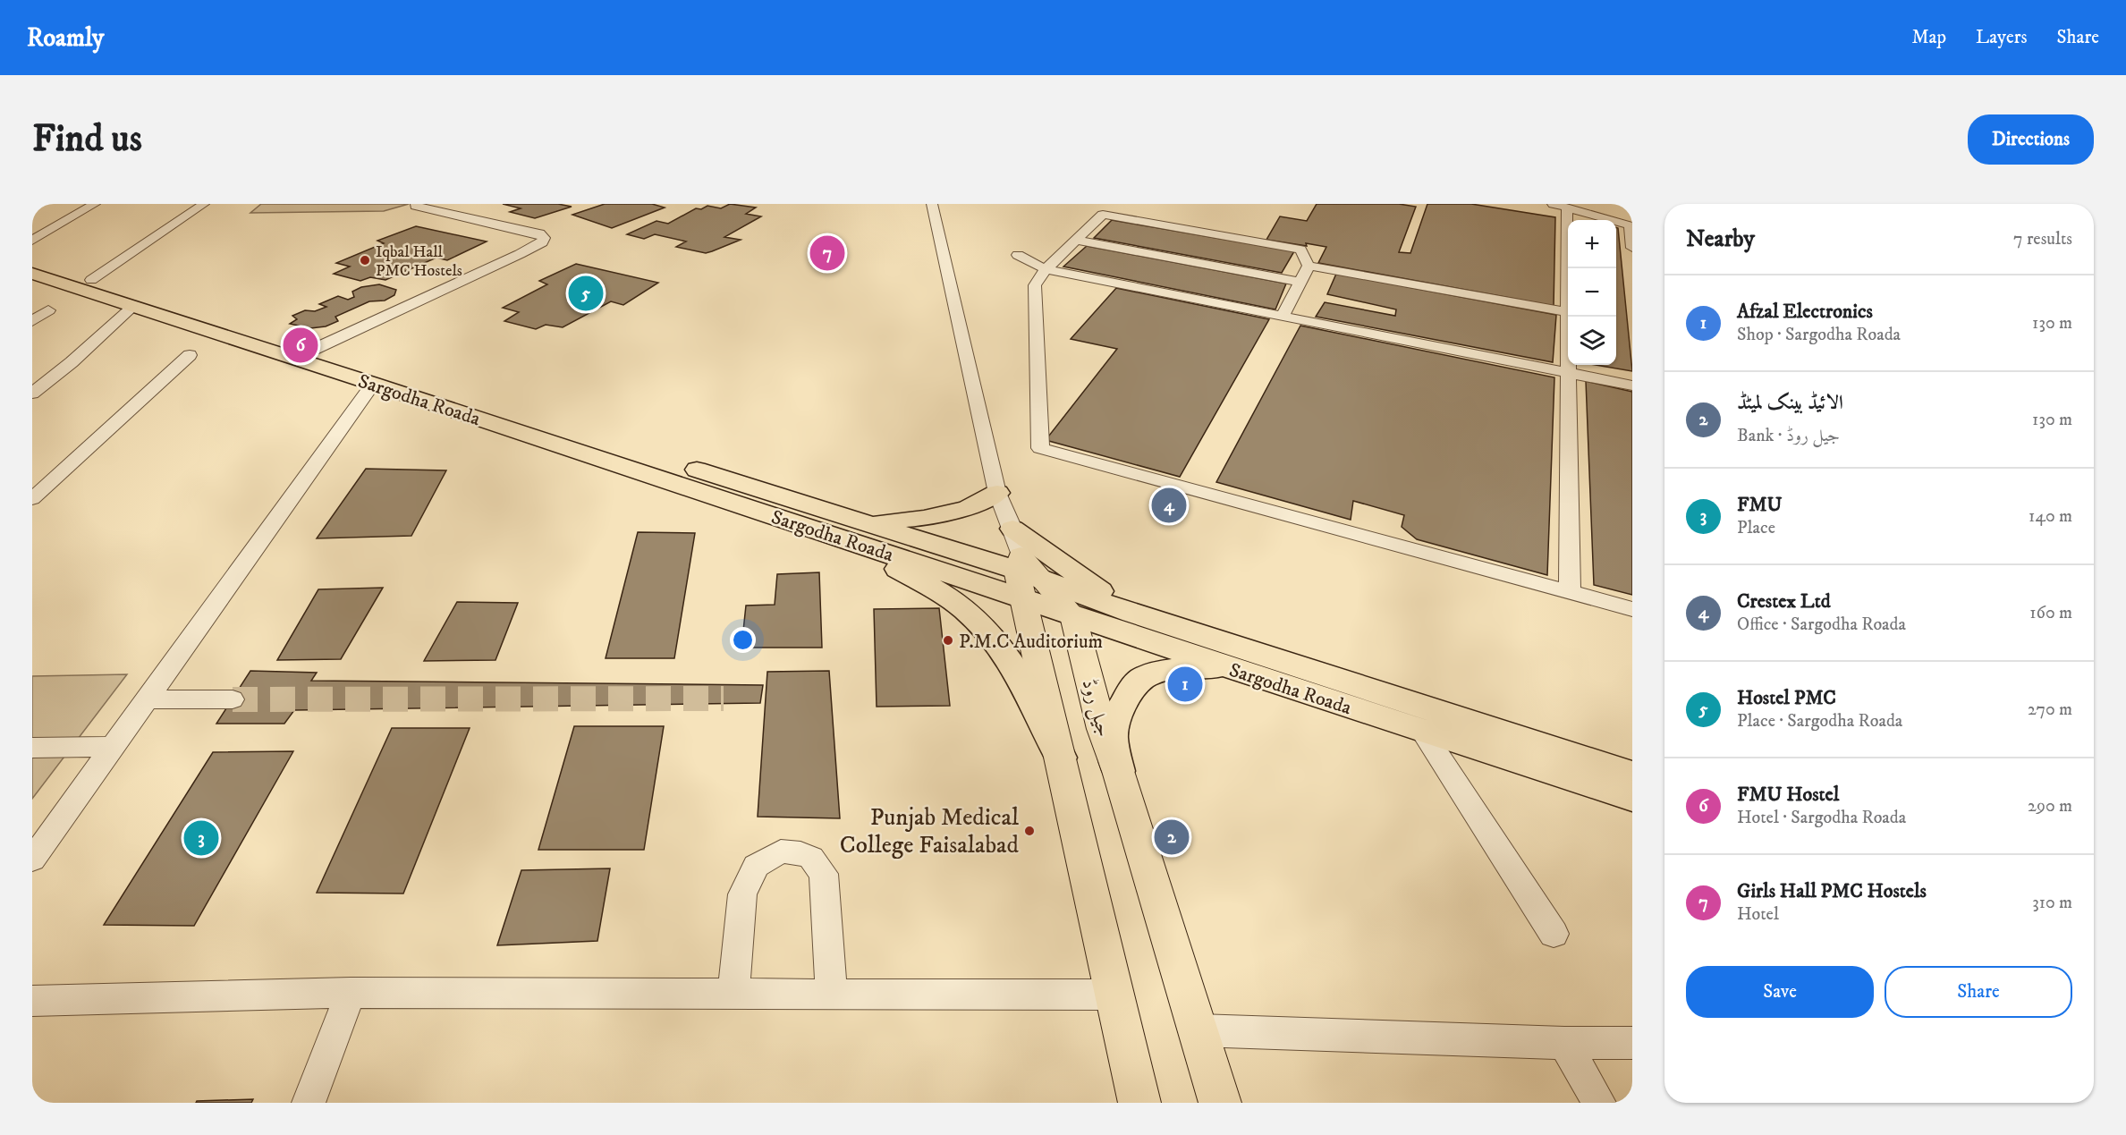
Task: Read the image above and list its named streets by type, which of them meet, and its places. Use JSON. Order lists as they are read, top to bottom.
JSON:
{
  "streets": {
    "highway": ["Sargodha Roada"],
    "main road": ["جیل روڈ"]
  },
  "crossings": [
    ["Sargodha Roada", "جیل روڈ"]
  ],
  "places": ["Iqbal Hall PMC Hostels", "P.M.C Auditorium", "Punjab Medical College Faisalabad"],
  "page": {
    "header": "Roamly",
    "nav": ["Map", "Layers", "Share"],
    "buttons": [
      "Directions",
      ["Save", "Share"]
    ],
    "title": "Find us",
    "heading": ["Nearby", "7 results"],
    "map_buttons": ["+", "−"],
    "pins": [
      "7",
      "5",
      "6",
      "4",
      "1",
      "2",
      "3"
    ],
    "list": [
      {
        "mark": "1",
        "name": "Afzal Electronics",
        "note": "Shop · Sargodha Roada",
        "value": "130 m"
      },
      {
        "mark": "2",
        "name": "الائیڈ بینک لمیٹڈ",
        "note": "Bank · جیل روڈ",
        "value": "130 m"
      },
      {
        "mark": "3",
        "name": "FMU",
        "note": "Place",
        "value": "140 m"
      },
      {
        "mark": "4",
        "name": "Crestex Ltd",
        "note": "Office · Sargodha Roada",
        "value": "160 m"
      },
      {
        "mark": "5",
        "name": "Hostel PMC",
        "note": "Place · Sargodha Roada",
        "value": "270 m"
      },
      {
        "mark": "6",
        "name": "FMU Hostel",
        "note": "Hotel · Sargodha Roada",
        "value": "290 m"
      },
      {
        "mark": "7",
        "name": "Girls Hall PMC Hostels",
        "note": "Hotel",
        "value": "310 m"
      }
    ]
  }
}
